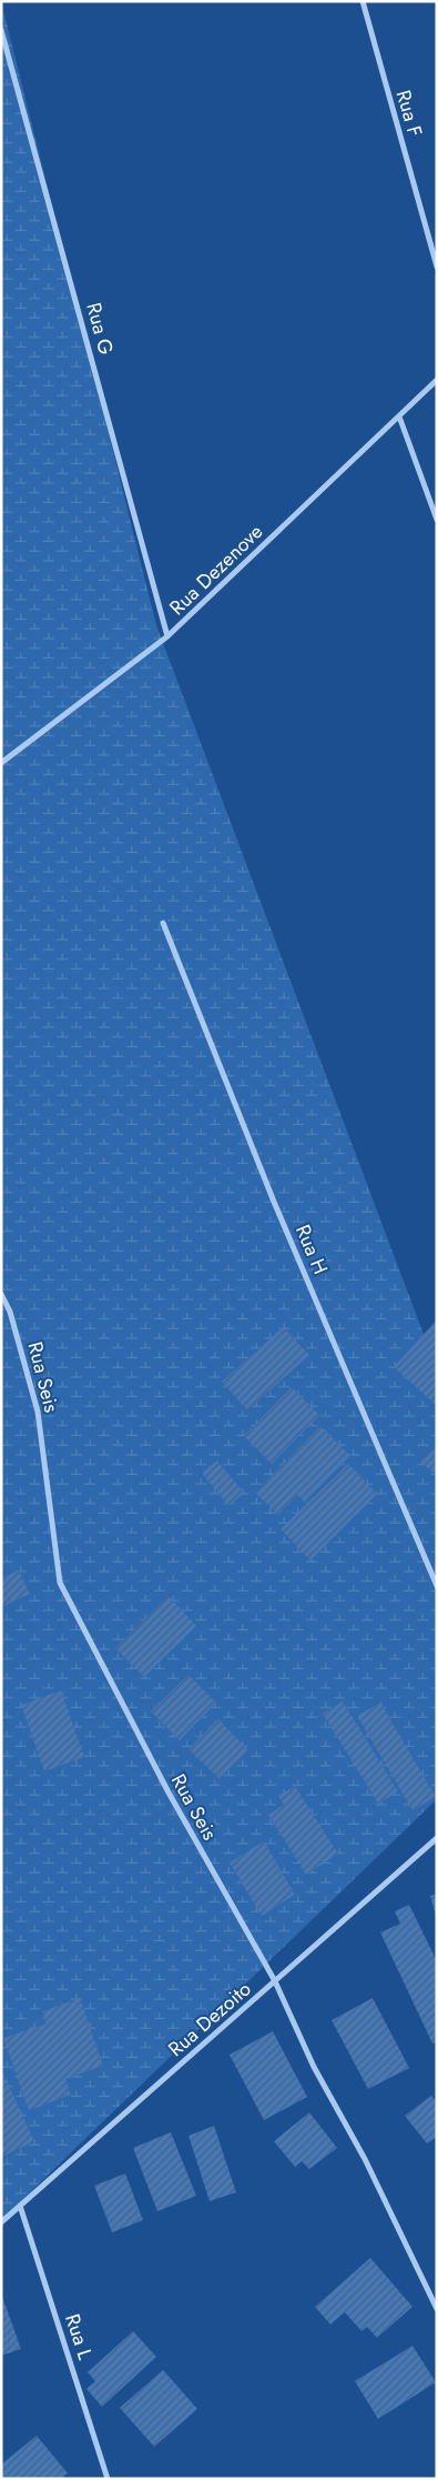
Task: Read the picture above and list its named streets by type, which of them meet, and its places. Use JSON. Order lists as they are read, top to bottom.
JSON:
{
  "streets": {
    "street": [
      "Rua F",
      "Rua G",
      "Rua Dezenove",
      "Rua H",
      "Rua Seis",
      "Rua Dezoito",
      "Rua L"
    ]
  },
  "crossings": [
    ["Rua G", "Rua Dezenove"],
    ["Rua Seis", "Rua Dezoito"],
    ["Rua Dezoito", "Rua L"]
  ]
}
